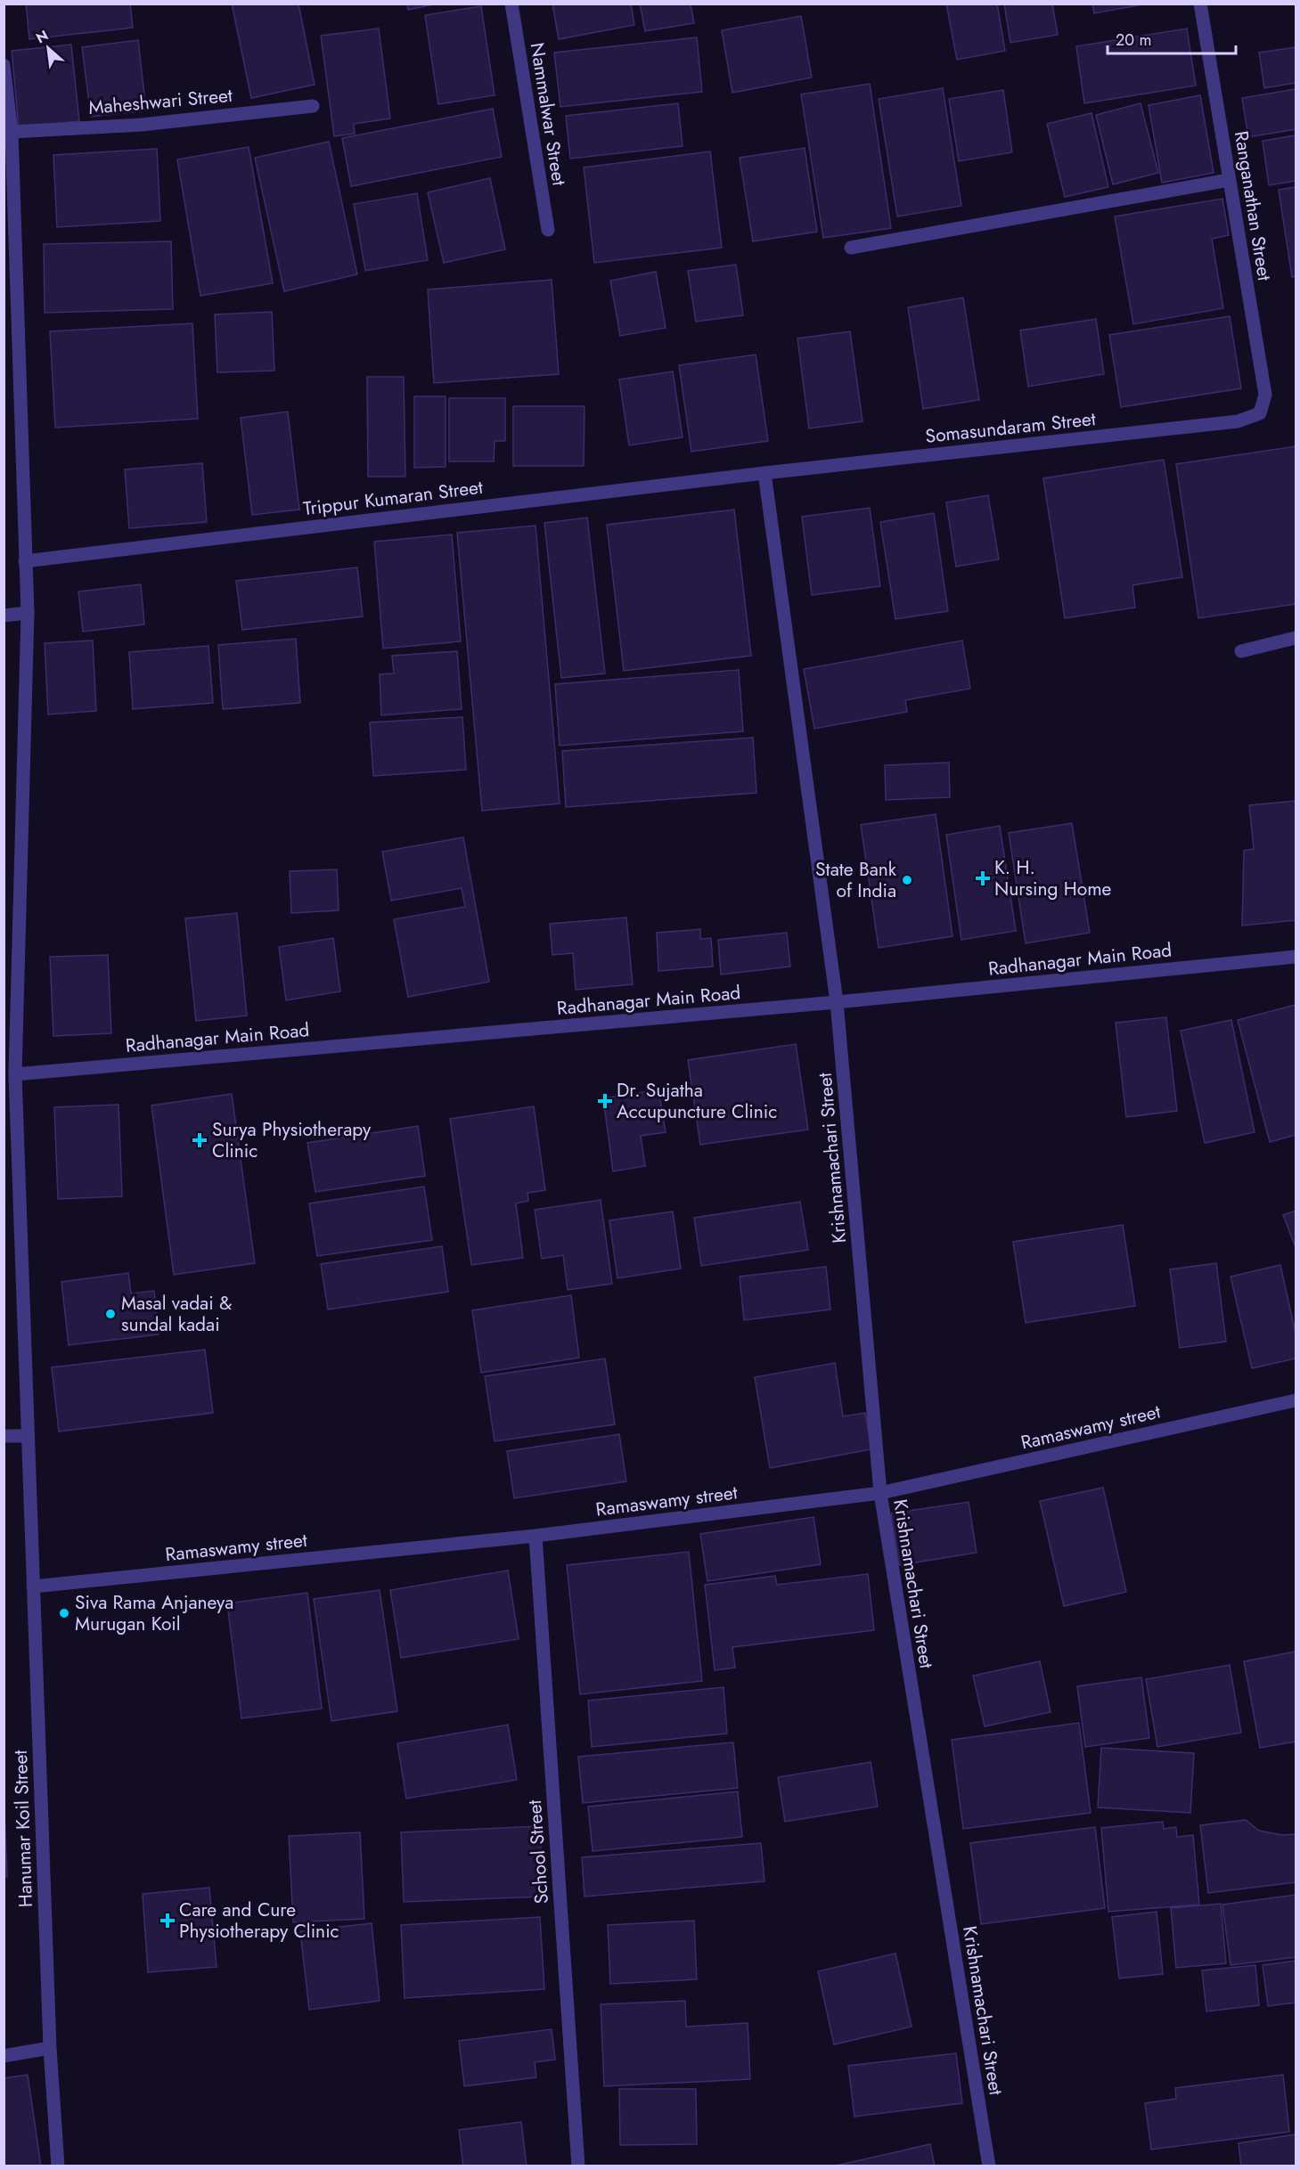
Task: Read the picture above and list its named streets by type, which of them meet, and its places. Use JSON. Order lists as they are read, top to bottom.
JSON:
{
  "streets": {
    "street": [
      "Maheshwari Street",
      "Nammalwar Street",
      "Ranganathan Street",
      "Somasundaram Street",
      "Trippur Kumaran Street",
      "Radhanagar Main Road",
      "Krishnamachari Street",
      "Ramaswamy street",
      "Hanumar Koil Street",
      "School Street"
    ]
  },
  "crossings": [
    ["Maheshwari Street", "Hanumar Koil Street"],
    ["Ranganathan Street", "Somasundaram Street"],
    ["Somasundaram Street", "Trippur Kumaran Street"],
    ["Somasundaram Street", "Krishnamachari Street"],
    ["Trippur Kumaran Street", "Krishnamachari Street"],
    ["Trippur Kumaran Street", "Hanumar Koil Street"],
    ["Radhanagar Main Road", "Krishnamachari Street"],
    ["Radhanagar Main Road", "Hanumar Koil Street"],
    ["Krishnamachari Street", "Ramaswamy street"],
    ["Ramaswamy street", "Hanumar Koil Street"],
    ["Ramaswamy street", "School Street"]
  ],
  "places": {
    "health": [
      "K. H. Nursing Home",
      "Dr. Sujatha Accupuncture Clinic",
      "Surya Physiotherapy Clinic",
      "Care and Cure Physiotherapy Clinic"
    ],
    "other": ["State Bank of India", "Masal vadai & sundal kadai", "Siva Rama Anjaneya Murugan Koil"]
  },
  "scale_bar": "20 m",
  "north": "top left"
}
